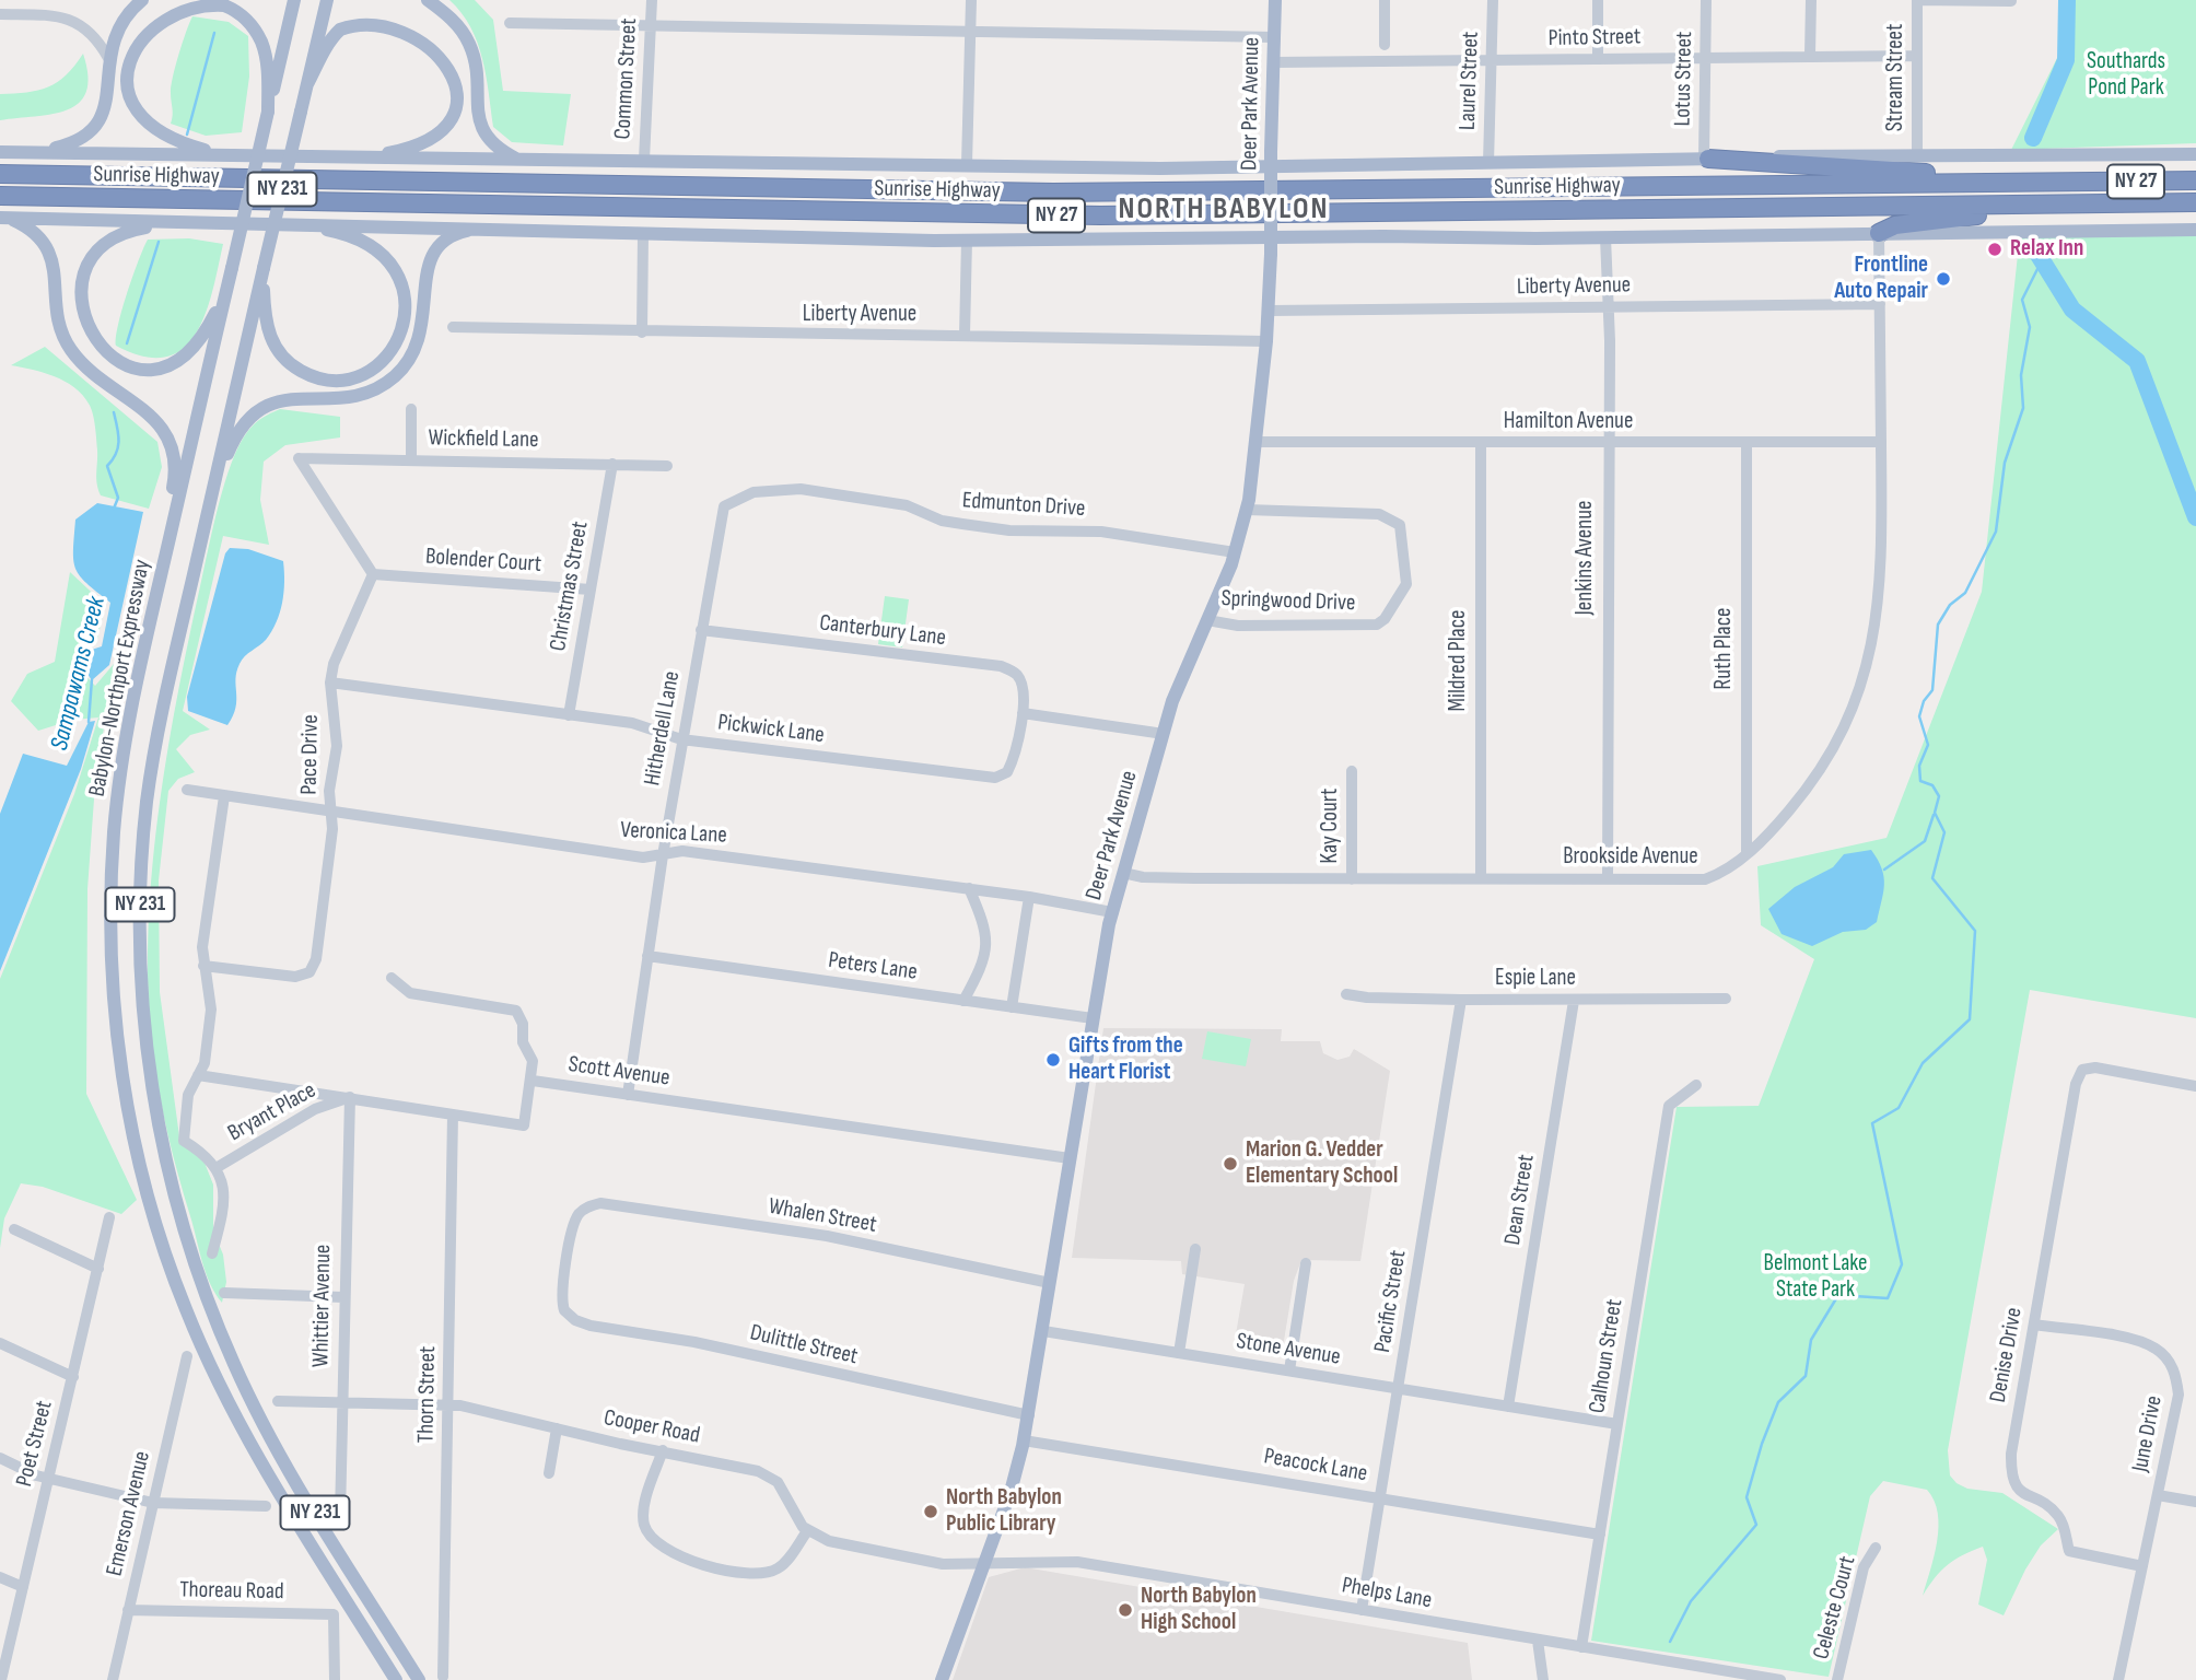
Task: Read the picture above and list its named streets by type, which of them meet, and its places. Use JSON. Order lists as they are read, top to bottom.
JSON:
{
  "streets": {
    "highway": ["Sunrise Highway", "NY 27"],
    "main road": ["Deer Park Avenue", "NY 231", "Babylon-Northport Expressway"],
    "street": [
      "Pinto Street",
      "Stream Street",
      "Common Street",
      "Lotus Street",
      "Laurel Street",
      "Liberty Avenue",
      "Hamilton Avenue",
      "Wickfield Lane",
      "Edmunton Drive",
      "Jenkins Avenue",
      "Bolender Court",
      "Christmas Street",
      "Springwood Drive",
      "Canterbury Lane",
      "Ruth Place",
      "Mildred Place",
      "Hitherdell Lane",
      "Pickwick Lane",
      "Pace Drive",
      "Kay Court",
      "Veronica Lane",
      "Brookside Avenue",
      "Peters Lane",
      "Espie Lane",
      "Scott Avenue",
      "Bryant Place",
      "Dean Street",
      "Whalen Street",
      "Pacific Street",
      "Whittier Avenue",
      "Dulittle Street",
      "Stone Avenue",
      "Denise Drive",
      "Calhoun Street",
      "Thorn Street",
      "Cooper Road",
      "June Drive",
      "Poet Street",
      "Peacock Lane",
      "Emerson Avenue",
      "Thoreau Road",
      "Phelps Lane",
      "Celeste Court"
    ]
  },
  "crossings": [
    ["Pinto Street", "Stream Street"],
    ["Pinto Street", "Lotus Street"],
    ["Pinto Street", "Laurel Street"],
    ["Pinto Street", "Deer Park Avenue"],
    ["Stream Street", "Sunrise Highway"],
    ["Common Street", "Sunrise Highway"],
    ["Lotus Street", "Sunrise Highway"],
    ["Laurel Street", "Sunrise Highway"],
    ["Deer Park Avenue", "Liberty Avenue"],
    ["Deer Park Avenue", "Hamilton Avenue"],
    ["Deer Park Avenue", "Edmunton Drive"],
    ["Deer Park Avenue", "Springwood Drive"],
    ["Deer Park Avenue", "Veronica Lane"],
    ["Deer Park Avenue", "Brookside Avenue"],
    ["Deer Park Avenue", "Peters Lane"],
    ["Deer Park Avenue", "Scott Avenue"],
    ["Deer Park Avenue", "Whalen Street"],
    ["Deer Park Avenue", "Dulittle Street"],
    ["Deer Park Avenue", "Stone Avenue"],
    ["Deer Park Avenue", "Peacock Lane"],
    ["Deer Park Avenue", "Phelps Lane"],
    ["Sunrise Highway", "Jenkins Avenue"],
    ["Sunrise Highway", "Brookside Avenue"],
    ["Liberty Avenue", "Jenkins Avenue"],
    ["Liberty Avenue", "Brookside Avenue"],
    ["Hamilton Avenue", "Jenkins Avenue"],
    ["Hamilton Avenue", "Ruth Place"],
    ["Hamilton Avenue", "Mildred Place"],
    ["Hamilton Avenue", "Brookside Avenue"],
    ["Wickfield Lane", "Bolender Court"],
    ["Wickfield Lane", "Christmas Street"],
    ["Wickfield Lane", "Pace Drive"],
    ["Edmunton Drive", "Hitherdell Lane"],
    ["Jenkins Avenue", "Brookside Avenue"],
    ["Bolender Court", "Christmas Street"],
    ["Bolender Court", "Pace Drive"],
    ["Christmas Street", "Pickwick Lane"],
    ["Canterbury Lane", "Hitherdell Lane"],
    ["Canterbury Lane", "Pickwick Lane"],
    ["Ruth Place", "Brookside Avenue"],
    ["Mildred Place", "Brookside Avenue"],
    ["Hitherdell Lane", "Pickwick Lane"],
    ["Hitherdell Lane", "Veronica Lane"],
    ["Hitherdell Lane", "Peters Lane"],
    ["Hitherdell Lane", "Scott Avenue"],
    ["Pickwick Lane", "Pace Drive"],
    ["Pace Drive", "Veronica Lane"],
    ["Kay Court", "Brookside Avenue"],
    ["Espie Lane", "Dean Street"],
    ["Espie Lane", "Pacific Street"],
    ["Scott Avenue", "Bryant Place"],
    ["Scott Avenue", "Whittier Avenue"],
    ["Scott Avenue", "Thorn Street"],
    ["Bryant Place", "Whittier Avenue"],
    ["Dean Street", "Stone Avenue"],
    ["Whalen Street", "Dulittle Street"],
    ["Pacific Street", "Stone Avenue"],
    ["Pacific Street", "Peacock Lane"],
    ["Pacific Street", "Phelps Lane"],
    ["Whittier Avenue", "Cooper Road"],
    ["Stone Avenue", "Calhoun Street"],
    ["Denise Drive", "June Drive"],
    ["Calhoun Street", "Peacock Lane"],
    ["Calhoun Street", "Phelps Lane"],
    ["Thorn Street", "Cooper Road"],
    ["Emerson Avenue", "Thoreau Road"]
  ],
  "districts": ["NORTH BABYLON"],
  "water": ["Sampawams Creek"],
  "parks": ["Southards Pond Park", "Belmont Lake State Park"],
  "places": [
    "Relax Inn",
    "Frontline Auto Repair",
    "Gifts from the Heart Florist",
    "Marion G. Vedder Elementary School",
    "North Babylon Public Library",
    "North Babylon High School"
  ]
}
